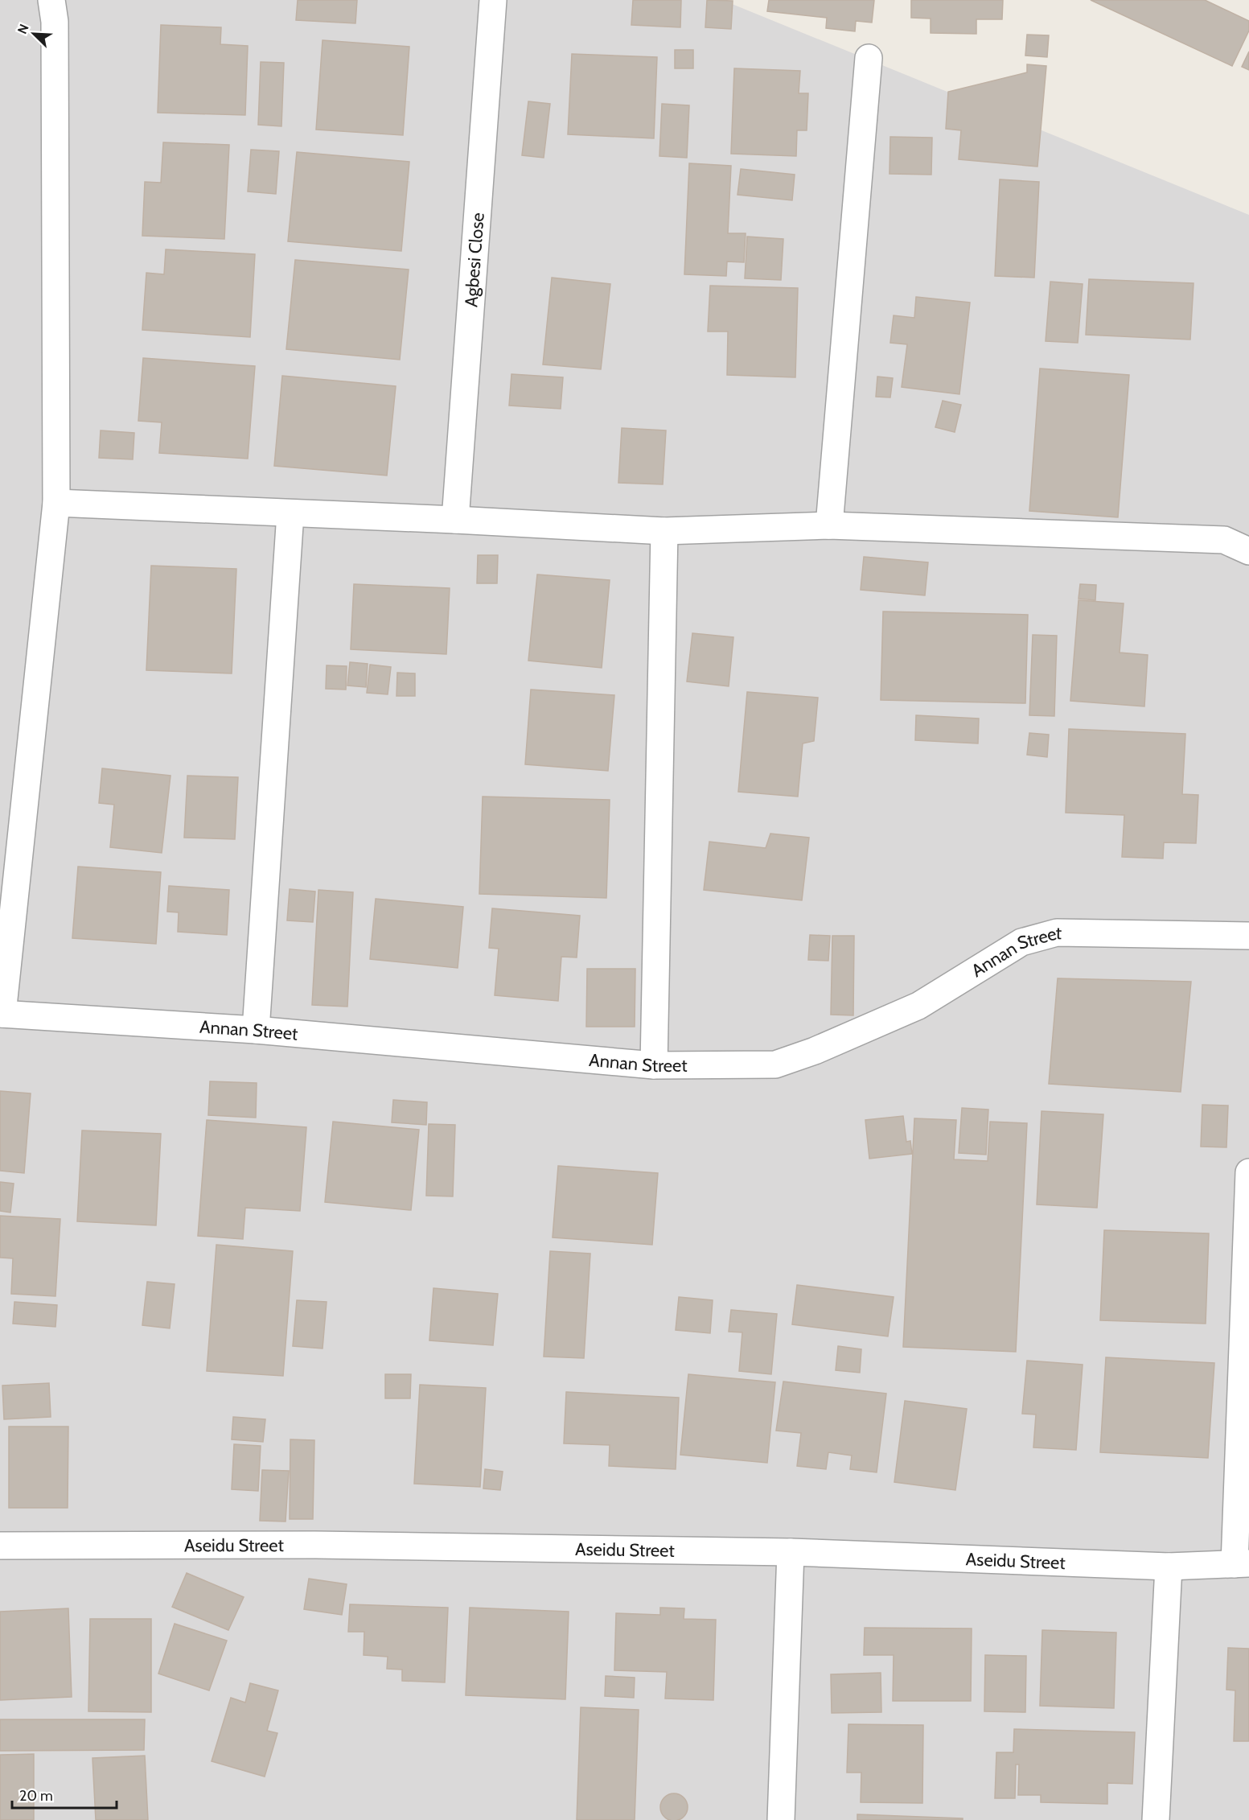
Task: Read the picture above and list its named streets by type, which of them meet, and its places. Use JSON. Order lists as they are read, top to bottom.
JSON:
{
  "streets": {
    "street": ["Agbesi Close", "Annan Street", "Aseidu Street"]
  },
  "scale_bar": "20 m",
  "north": "top left"
}
